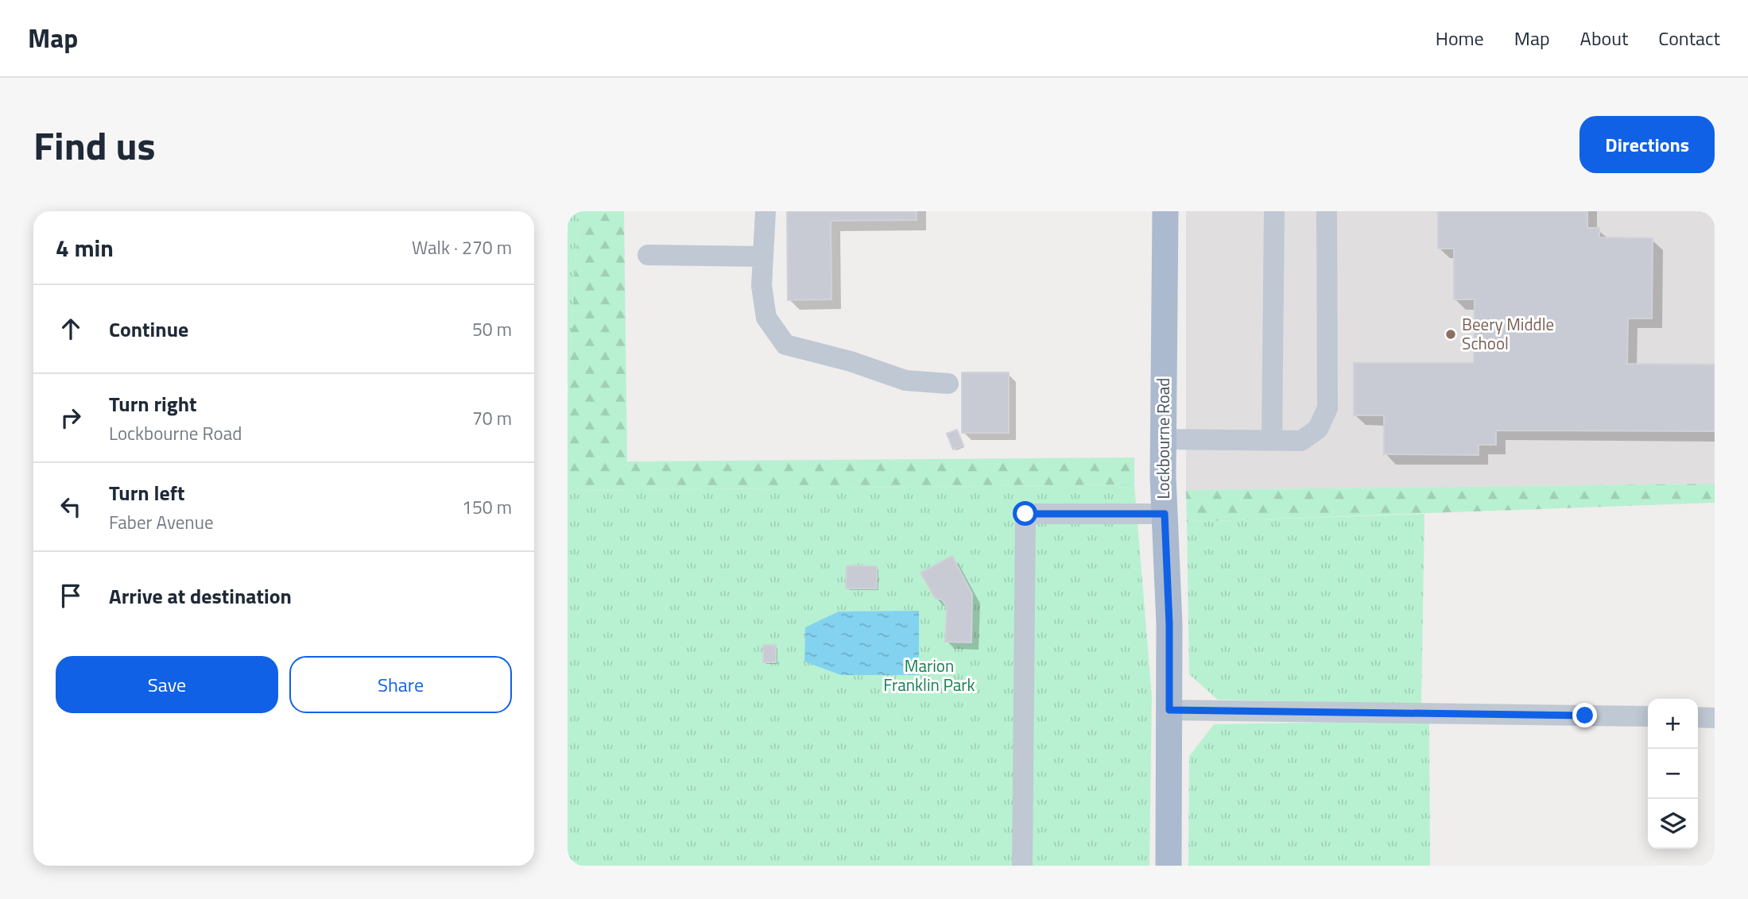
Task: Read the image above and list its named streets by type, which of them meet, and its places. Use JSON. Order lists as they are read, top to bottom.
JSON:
{
  "streets": {
    "main road": ["Lockbourne Road"]
  },
  "parks": ["Marion Franklin Park"],
  "places": ["Beery Middle School"],
  "page": {
    "header": "Map",
    "nav": [
      "Home",
      "Map",
      "About",
      "Contact"
    ],
    "title": "Find us",
    "buttons": [
      "Directions",
      ["Save", "Share"]
    ],
    "heading": ["4 min", "Walk · 270 m"],
    "list": [
      ["Continue", "50 m"],
      ["Turn right", "Lockbourne Road", "70 m"],
      ["Turn left", "Faber Avenue", "150 m"],
      "Arrive at destination"
    ],
    "map_buttons": ["+", "−"]
  }
}
